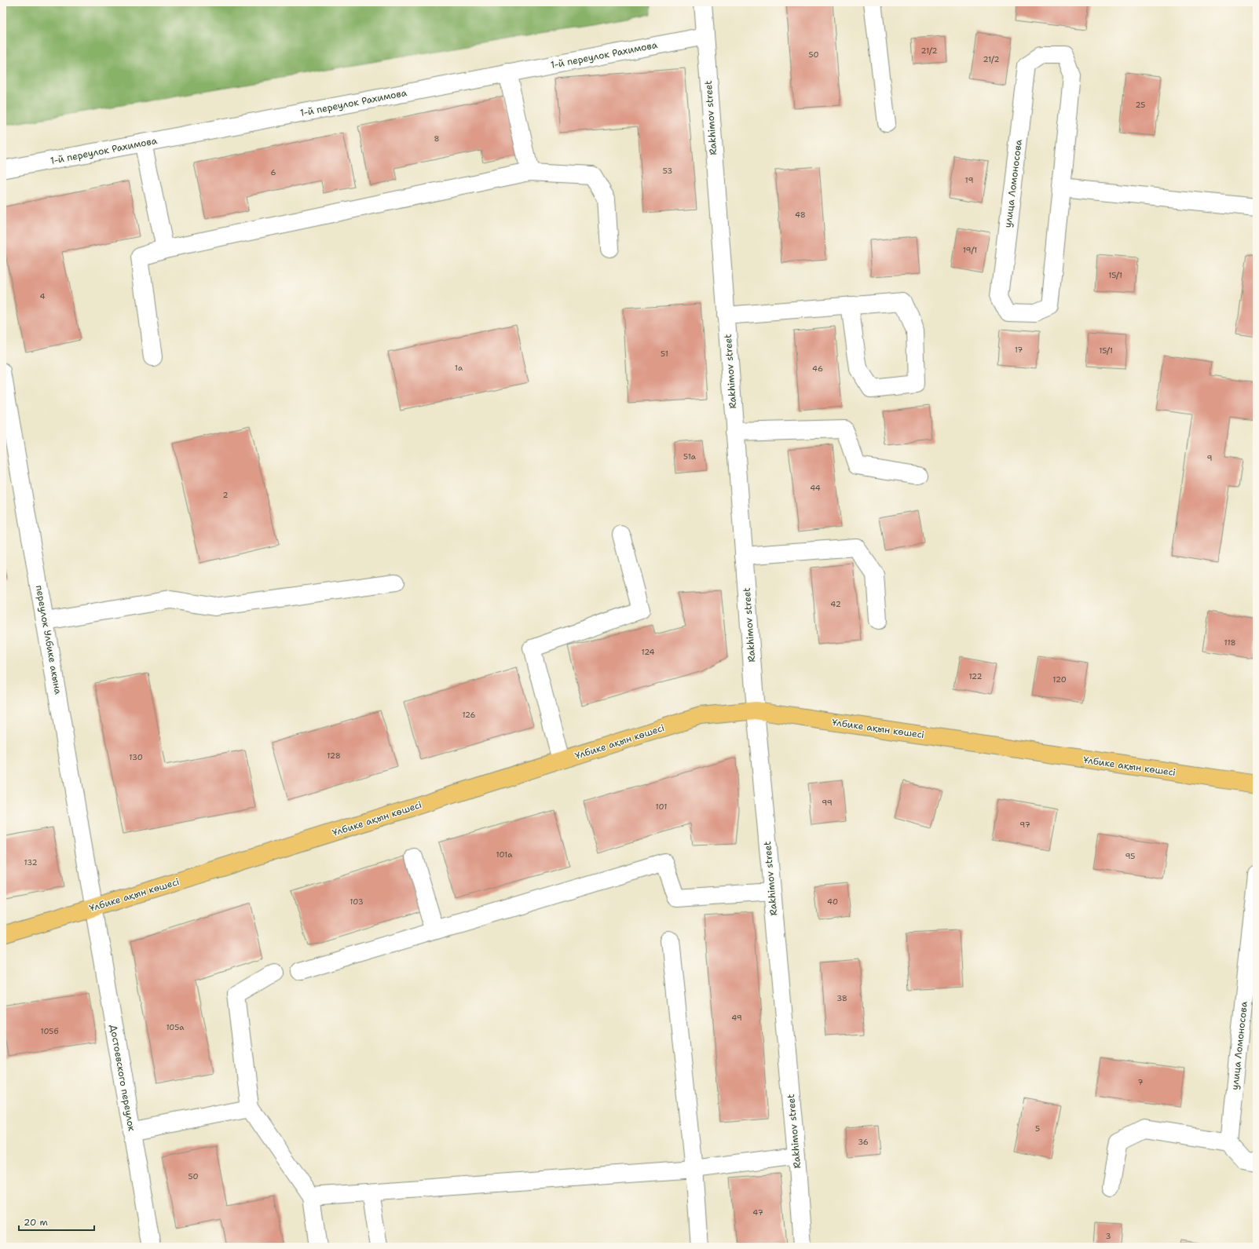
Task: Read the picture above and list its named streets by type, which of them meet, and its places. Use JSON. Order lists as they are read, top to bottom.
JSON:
{
  "streets": {
    "main road": ["Ұлбике ақын көшесі"],
    "street": [
      "1-й переулок Рахимова",
      "Rakhimov street",
      "улица Ломоносова",
      "переулок Улбике акына",
      "Достоевского переулок"
    ]
  },
  "crossings": [
    ["1-й переулок Рахимова", "Rakhimov street"],
    ["Rakhimov street", "Ұлбике ақын көшесі"],
    ["переулок Улбике акына", "Ұлбике ақын көшесі"],
    ["переулок Улбике акына", "Достоевского переулок"],
    ["Ұлбике ақын көшесі", "Достоевского переулок"]
  ],
  "house_numbers": [
    "21/2",
    "50",
    "21/2",
    "25",
    "8",
    "53",
    "6",
    "19",
    "48",
    "19/1",
    "15/1",
    "4",
    "17",
    "15/1",
    "51",
    "1а",
    "46",
    "51а",
    "9",
    "44",
    "2",
    "42",
    "118",
    "124",
    "122",
    "120",
    "126",
    "128",
    "130",
    "99",
    "101",
    "97",
    "101а",
    "95",
    "132",
    "103",
    "40",
    "38",
    "49",
    "105а",
    "105б",
    "7",
    "5",
    "36",
    "50",
    "47",
    "3"
  ],
  "scale_bar": "20 m"
}
